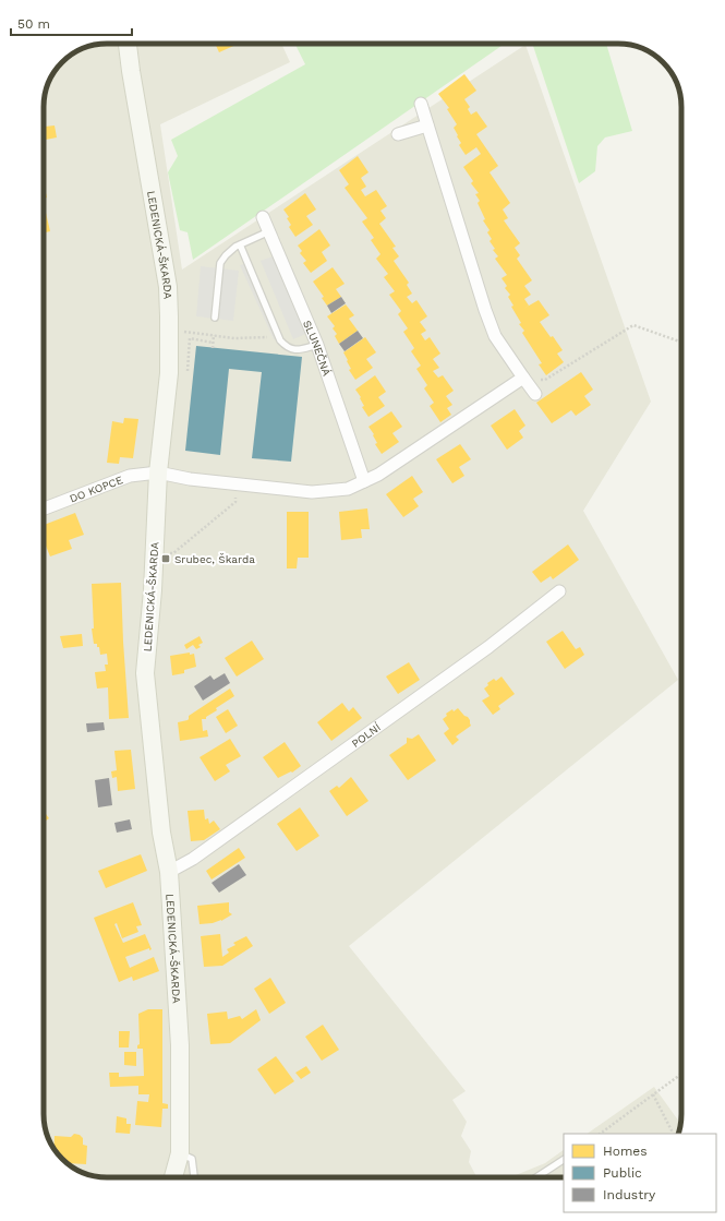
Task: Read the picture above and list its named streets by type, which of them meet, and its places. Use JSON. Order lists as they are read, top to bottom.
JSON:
{
  "streets": {
    "main road": ["LEDENICKÁ-ŠKARDA"],
    "street": ["SLUNEČNÁ", "DO KOPCE", "POLNÍ"]
  },
  "crossings": [
    ["LEDENICKÁ-ŠKARDA", "DO KOPCE"],
    ["LEDENICKÁ-ŠKARDA", "POLNÍ"]
  ],
  "places": {
    "transit": ["Srubec, Škarda"]
  },
  "legend": ["Homes", "Public", "Industry"],
  "scale_bar": "50 m"
}
